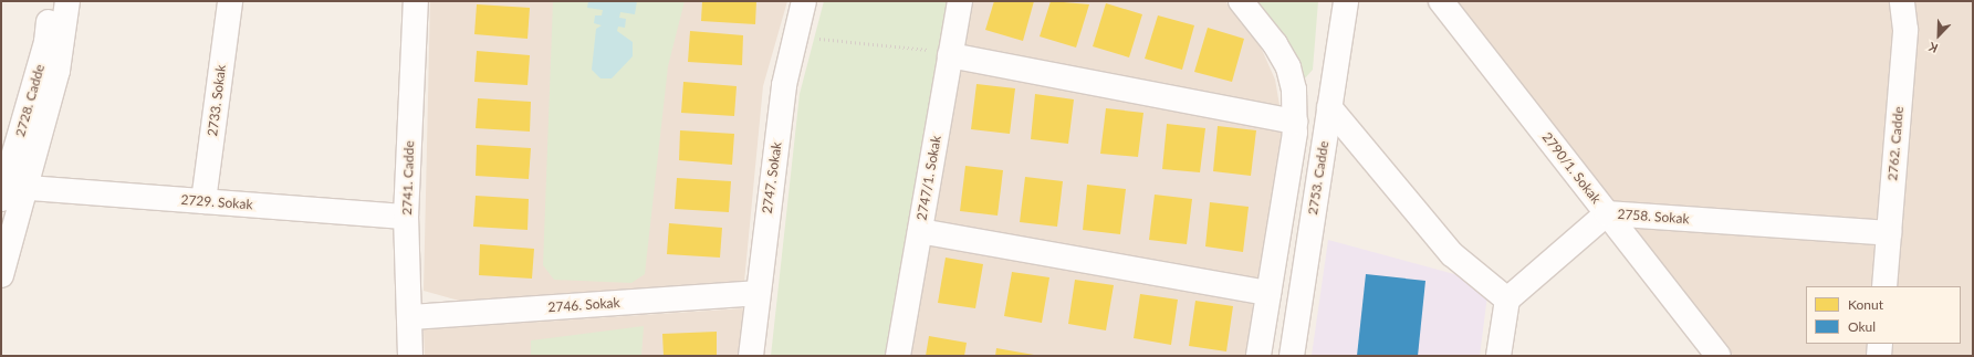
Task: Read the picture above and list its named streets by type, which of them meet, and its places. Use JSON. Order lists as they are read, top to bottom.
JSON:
{
  "streets": {
    "street": [
      "2728. Cadde",
      "2733. Sokak",
      "2762. Cadde",
      "2790/1. Sokak",
      "2741. Cadde",
      "2747. Sokak",
      "2747/1. Sokak",
      "2753. Cadde",
      "2729. Sokak",
      "2758. Sokak",
      "2746. Sokak"
    ]
  },
  "crossings": [
    ["2728. Cadde", "2729. Sokak"],
    ["2733. Sokak", "2729. Sokak"],
    ["2762. Cadde", "2758. Sokak"],
    ["2790/1. Sokak", "2758. Sokak"],
    ["2741. Cadde", "2729. Sokak"],
    ["2741. Cadde", "2746. Sokak"],
    ["2747. Sokak", "2746. Sokak"]
  ],
  "legend": ["Konut", "Okul"],
  "north": "bottom left"
}
